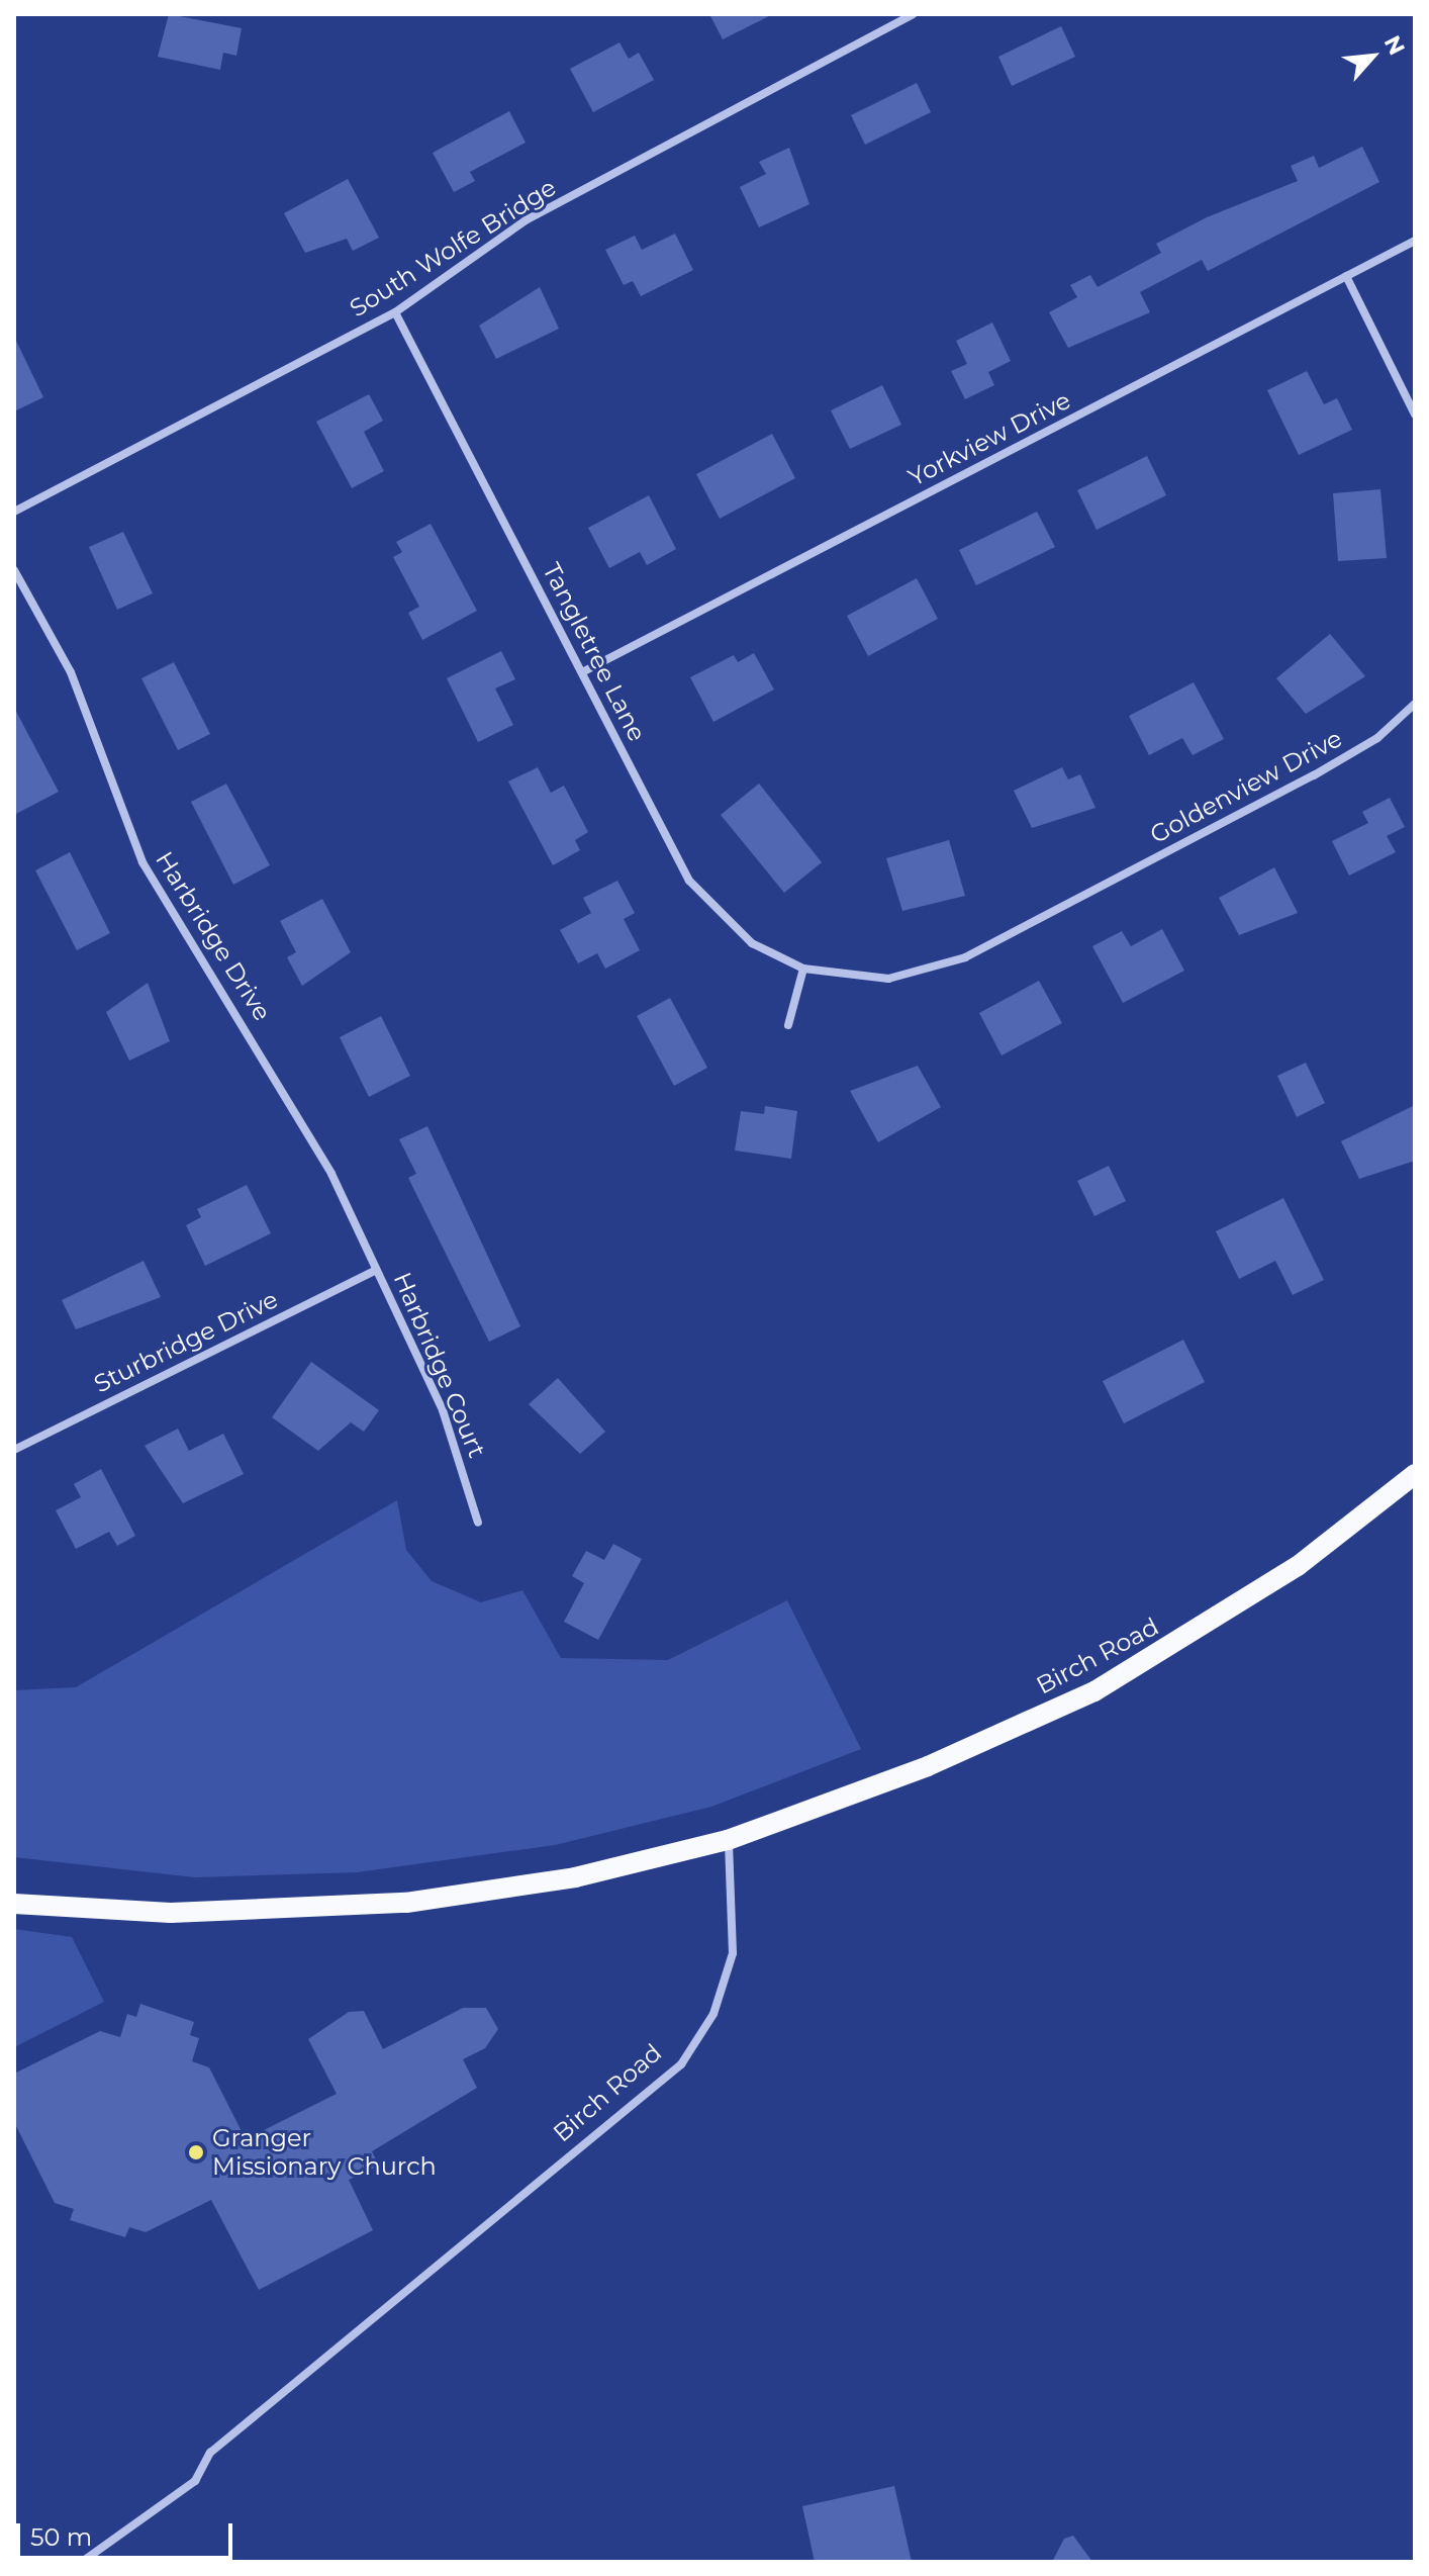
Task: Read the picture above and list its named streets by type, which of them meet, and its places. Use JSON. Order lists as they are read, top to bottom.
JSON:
{
  "streets": {
    "main road": ["Birch Road"],
    "street": [
      "South Wolfe Bridge",
      "Yorkview Drive",
      "Tangletree Lane",
      "Goldenview Drive",
      "Harbridge Drive",
      "Sturbridge Drive",
      "Harbridge Court"
    ]
  },
  "crossings": [
    ["South Wolfe Bridge", "Tangletree Lane"],
    ["Yorkview Drive", "Tangletree Lane"],
    ["Tangletree Lane", "Goldenview Drive"],
    ["Harbridge Drive", "Sturbridge Drive"],
    ["Harbridge Drive", "Harbridge Court"],
    ["Sturbridge Drive", "Harbridge Court"]
  ],
  "places": ["Granger Missionary Church"],
  "scale_bar": "50 m",
  "north": "top right"
}
